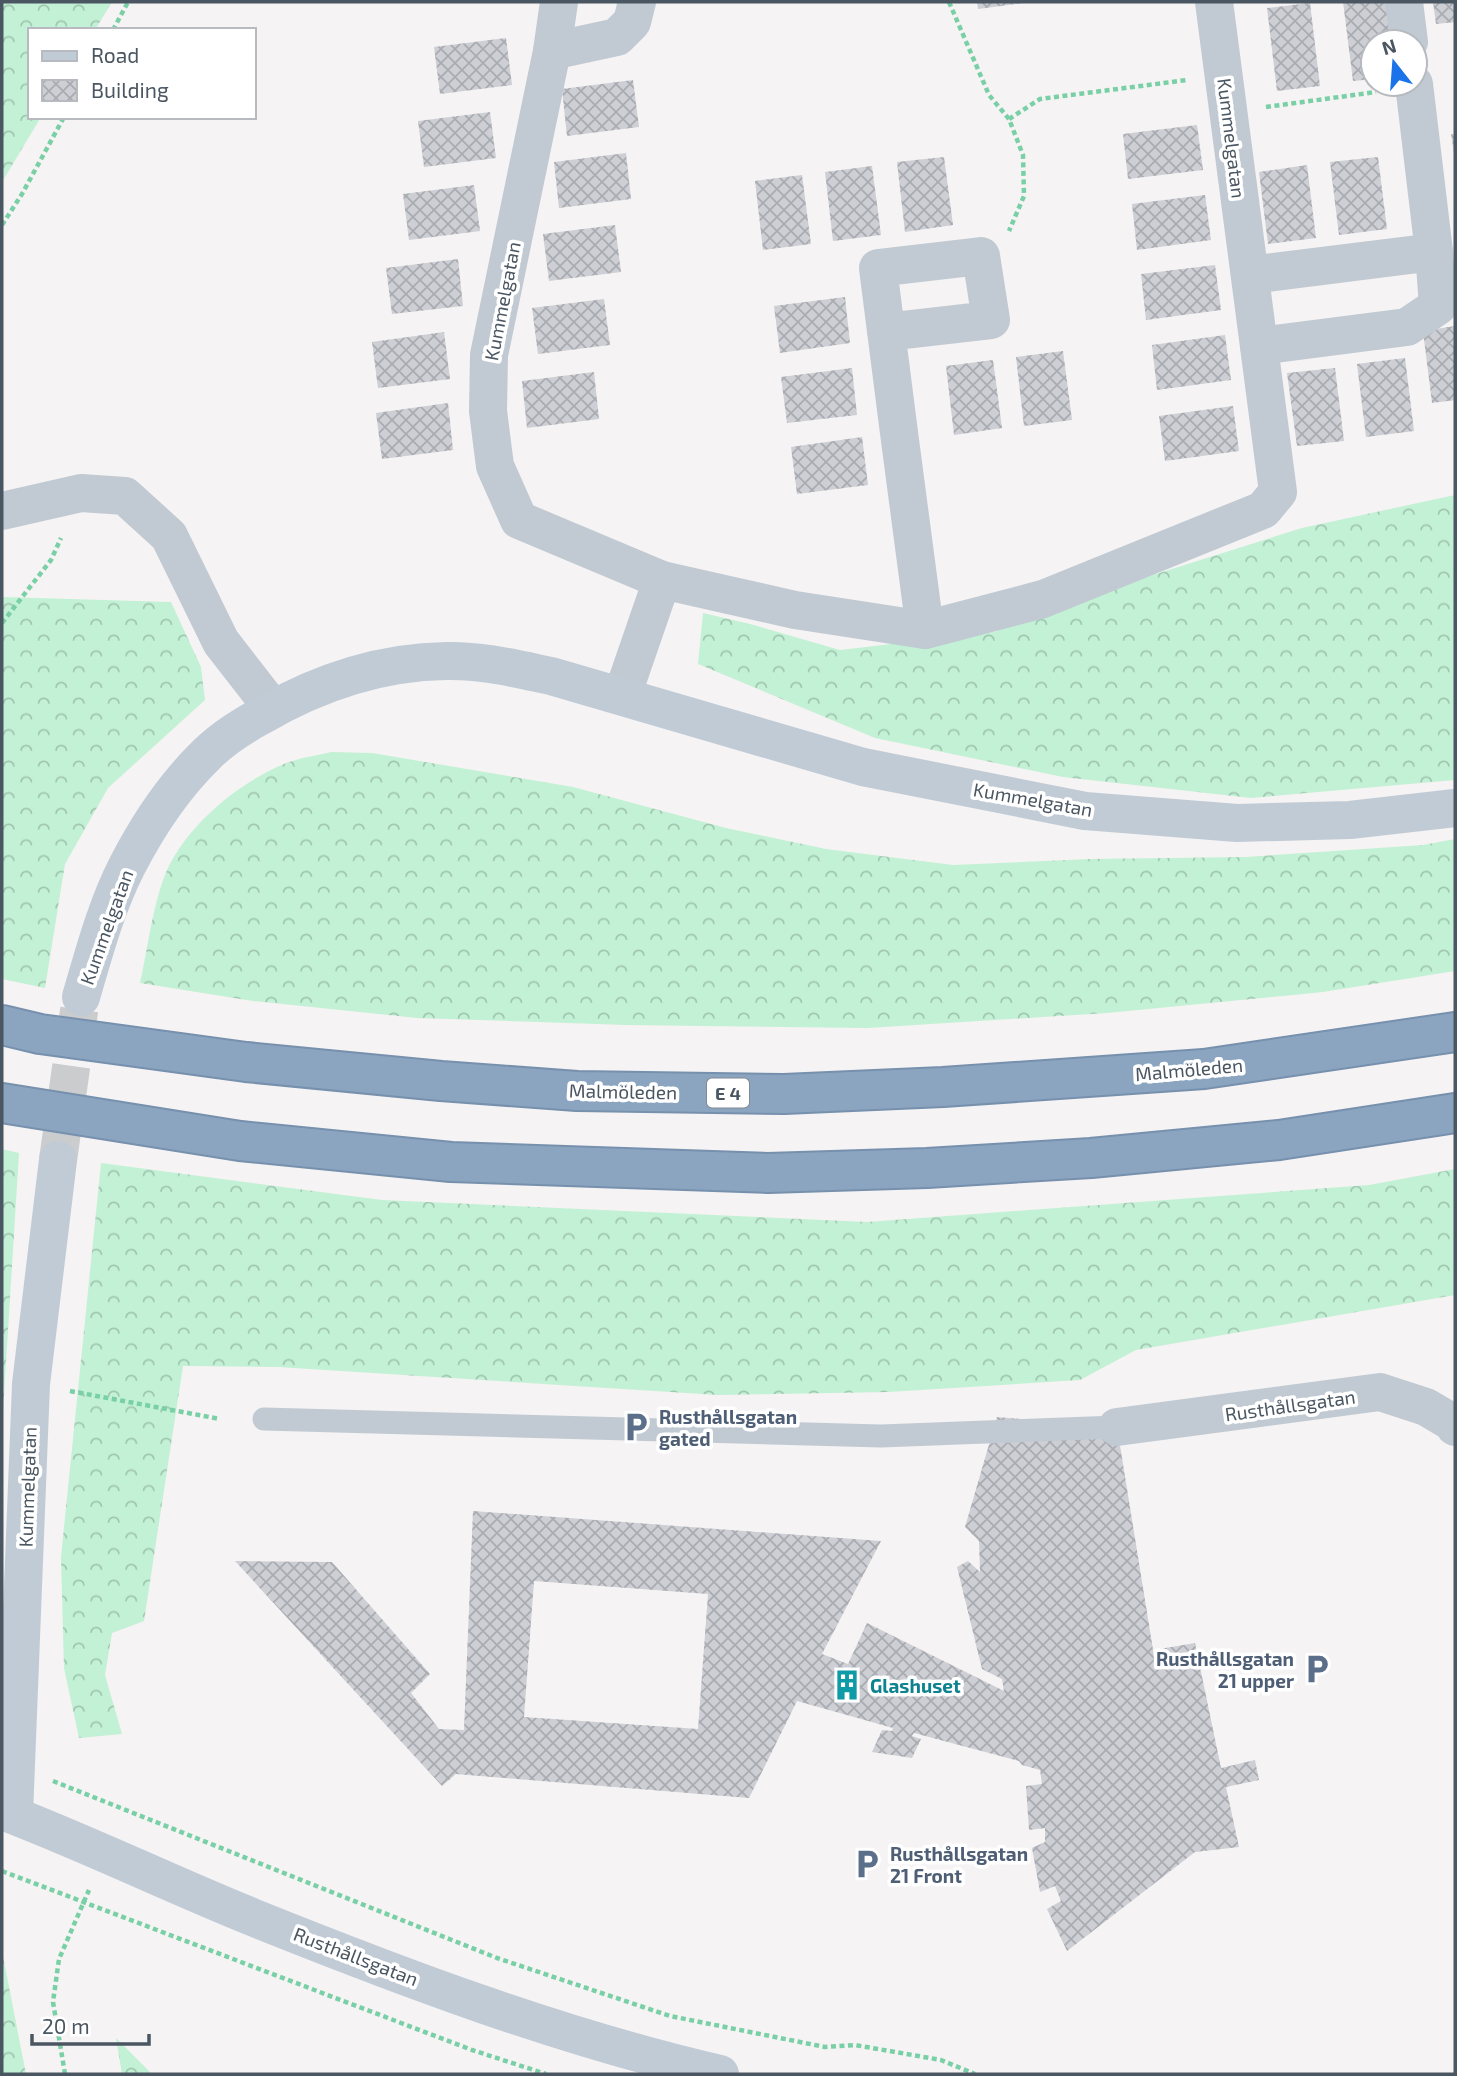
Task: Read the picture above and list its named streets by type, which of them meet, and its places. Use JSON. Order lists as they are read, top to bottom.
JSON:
{
  "streets": {
    "highway": ["Malmöleden", "E 4"],
    "street": ["Kummelgatan", "Rusthållsgatan"]
  },
  "crossings": [
    ["Kummelgatan", "Rusthållsgatan"]
  ],
  "places": {
    "parking": ["Rusthållsgatan gated", "Rusthållsgatan 21 upper", "Rusthållsgatan 21 Front"],
    "building": ["Glashuset"]
  },
  "legend": ["Road", "Building"],
  "scale_bar": "20 m",
  "north": "top"
}
